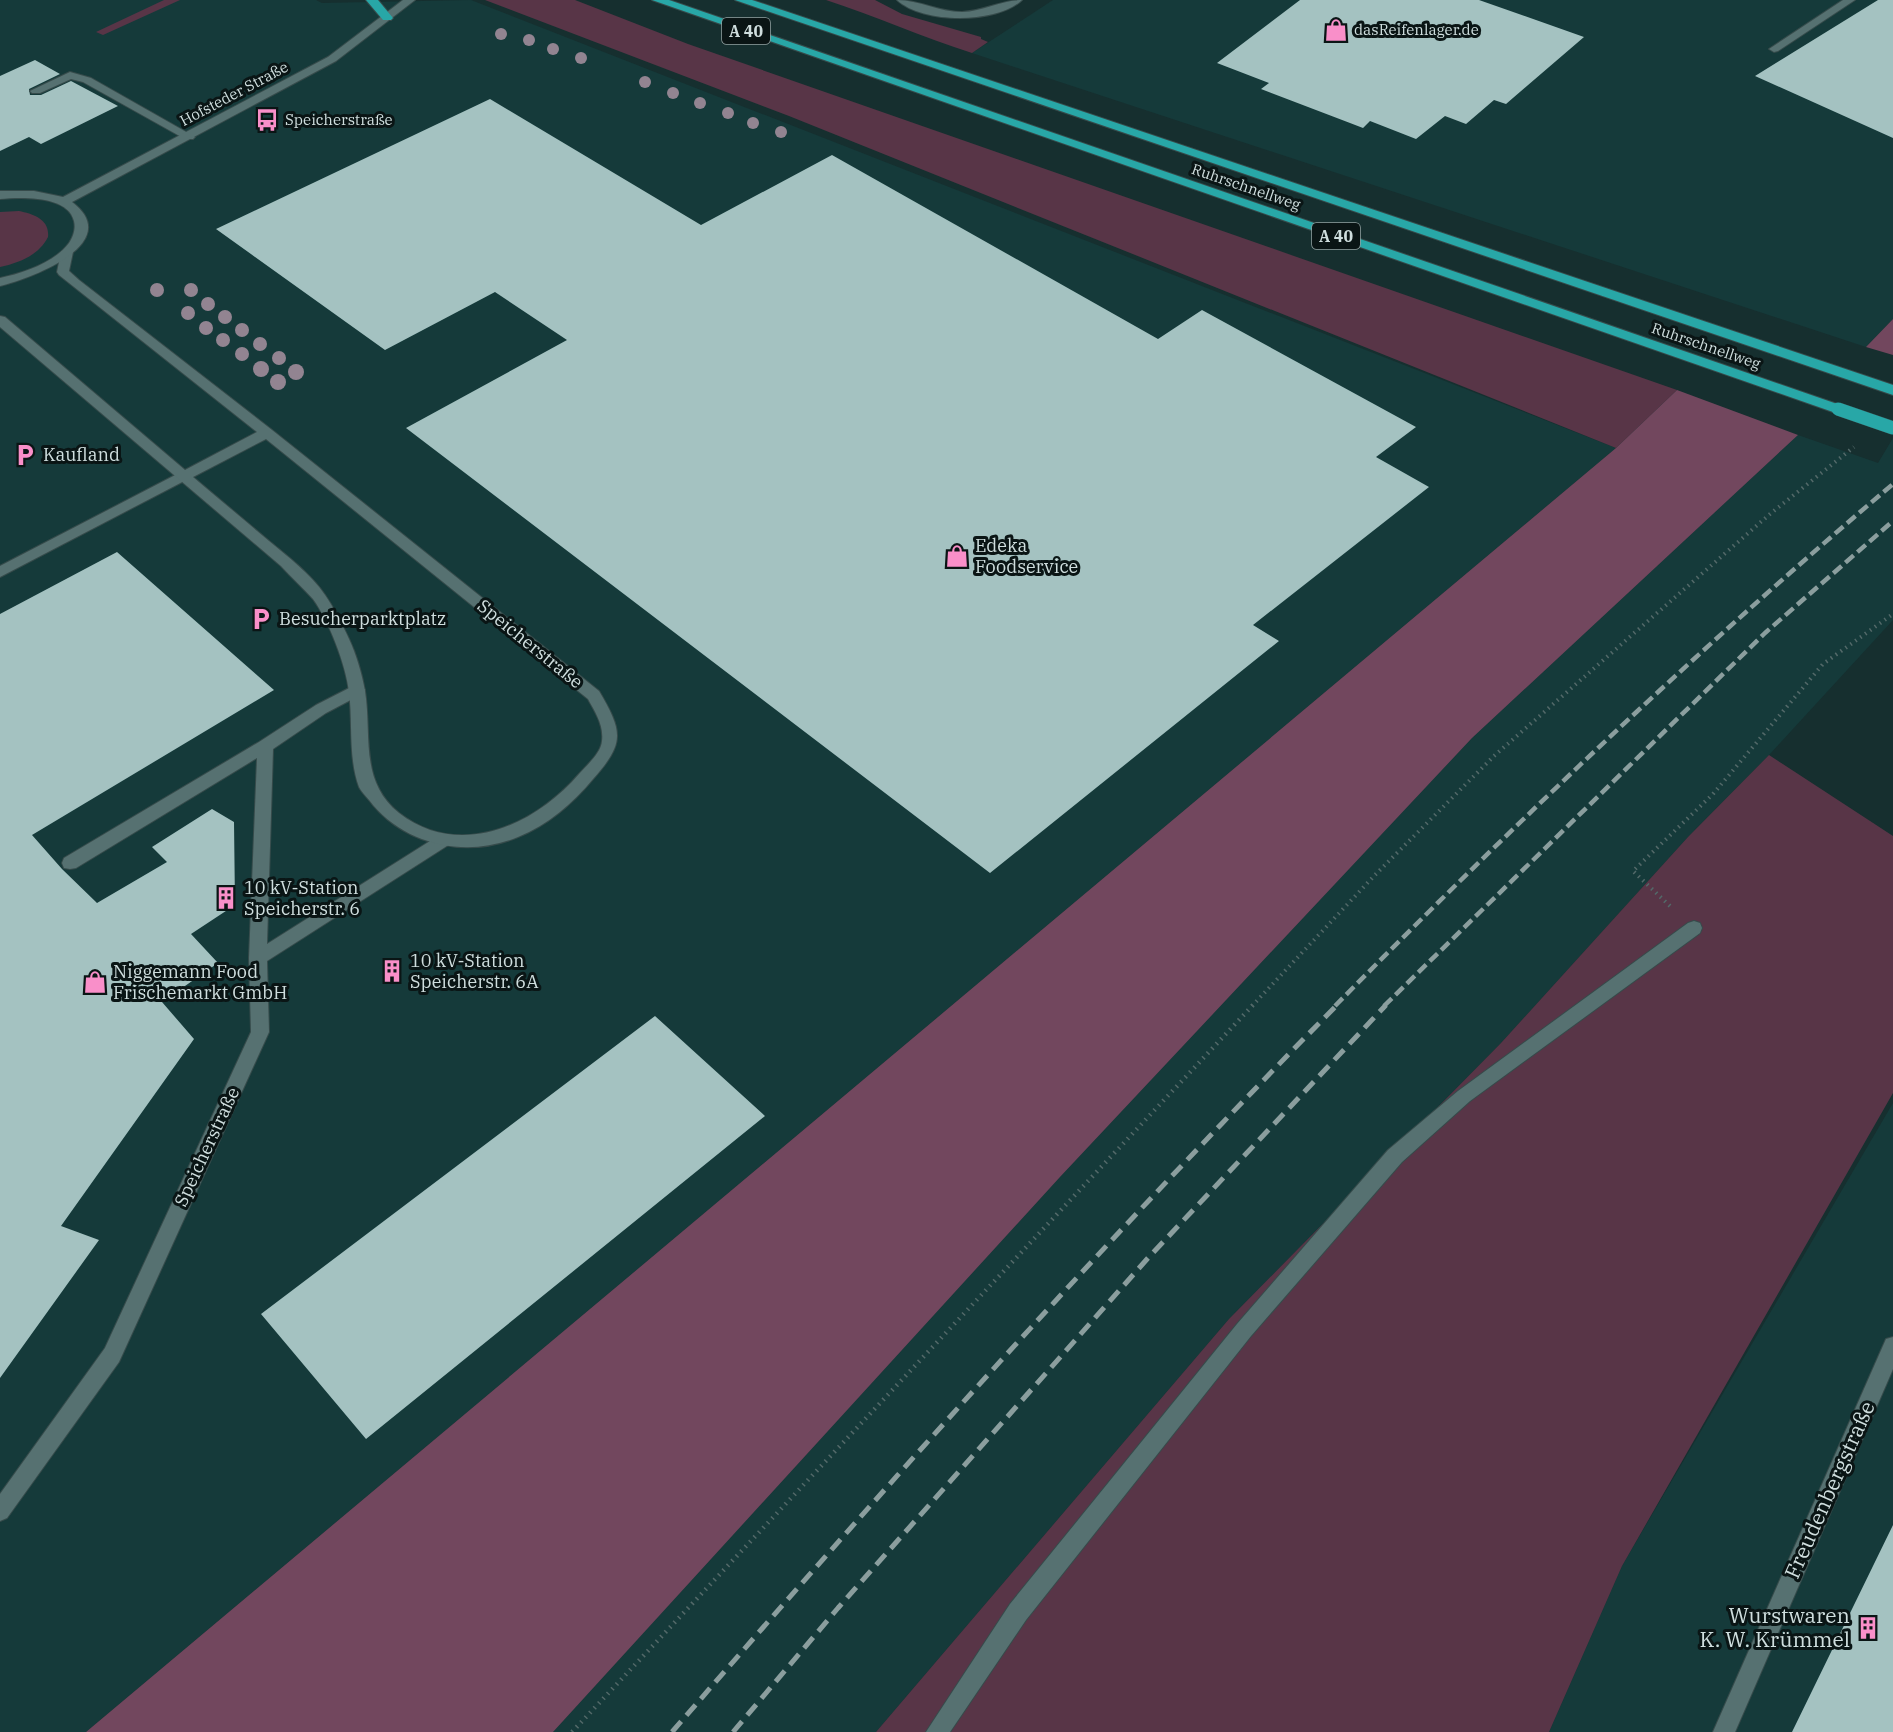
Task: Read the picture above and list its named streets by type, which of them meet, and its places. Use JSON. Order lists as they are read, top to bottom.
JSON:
{
  "streets": {
    "highway": ["A 40", "Ruhrschnellweg"],
    "street": ["Hofsteder Straße", "Speicherstraße", "Freudenbergstraße"]
  },
  "places": {
    "shop": ["dasReifenlager.de", "Edeka Foodservice", "Niggemann Food Frischemarkt GmbH"],
    "bus stop": ["Speicherstraße"],
    "parking": ["Kaufland", "Besucherparktplatz"],
    "building": ["10 kV-Station Speicherstr. 6", "10 kV-Station Speicherstr. 6A", "Wurstwaren K. W. Krümmel"]
  }
}
